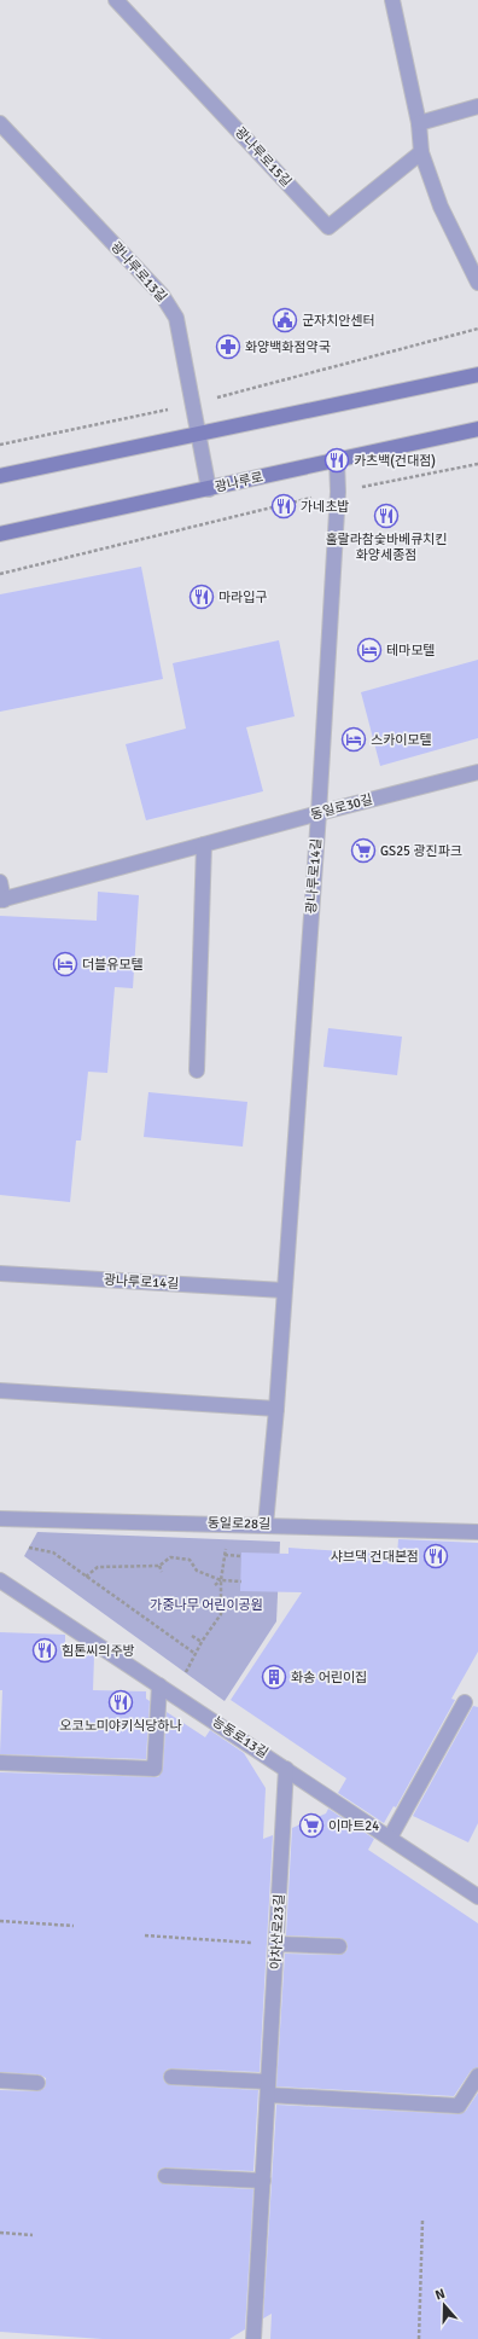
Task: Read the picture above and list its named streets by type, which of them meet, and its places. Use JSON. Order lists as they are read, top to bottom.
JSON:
{
  "streets": {
    "main road": ["광나루로"],
    "street": [
      "광나루로15길",
      "광나루로13길",
      "동일로30길",
      "광나루로14길",
      "동일로28길",
      "능동로13길",
      "아차산로23길"
    ]
  },
  "crossings": [
    ["광나루로13길", "광나루로"],
    ["광나루로", "광나루로14길"],
    ["동일로30길", "광나루로14길"],
    ["광나루로14길", "동일로28길"],
    ["능동로13길", "아차산로23길"]
  ],
  "parks": ["가중나무 어린이공원"],
  "places": {
    "public building": ["군자치안센터"],
    "pharmacy": ["화양백화점약국"],
    "restaurant": [
      "카츠백(건대점)",
      "가네초밥",
      "훌랄라참숯바베큐치킨 화양세종점",
      "마라입구",
      "샤브댁 건대본점",
      "힘톤씨의주방",
      "오코노미야키식당하나"
    ],
    "hotel": ["테마모텔", "스카이모텔", "더블유모텔"],
    "supermarket": ["GS25 광진파크", "이마트24"],
    "building": ["화송 어린이집"]
  },
  "north": "top"
}
